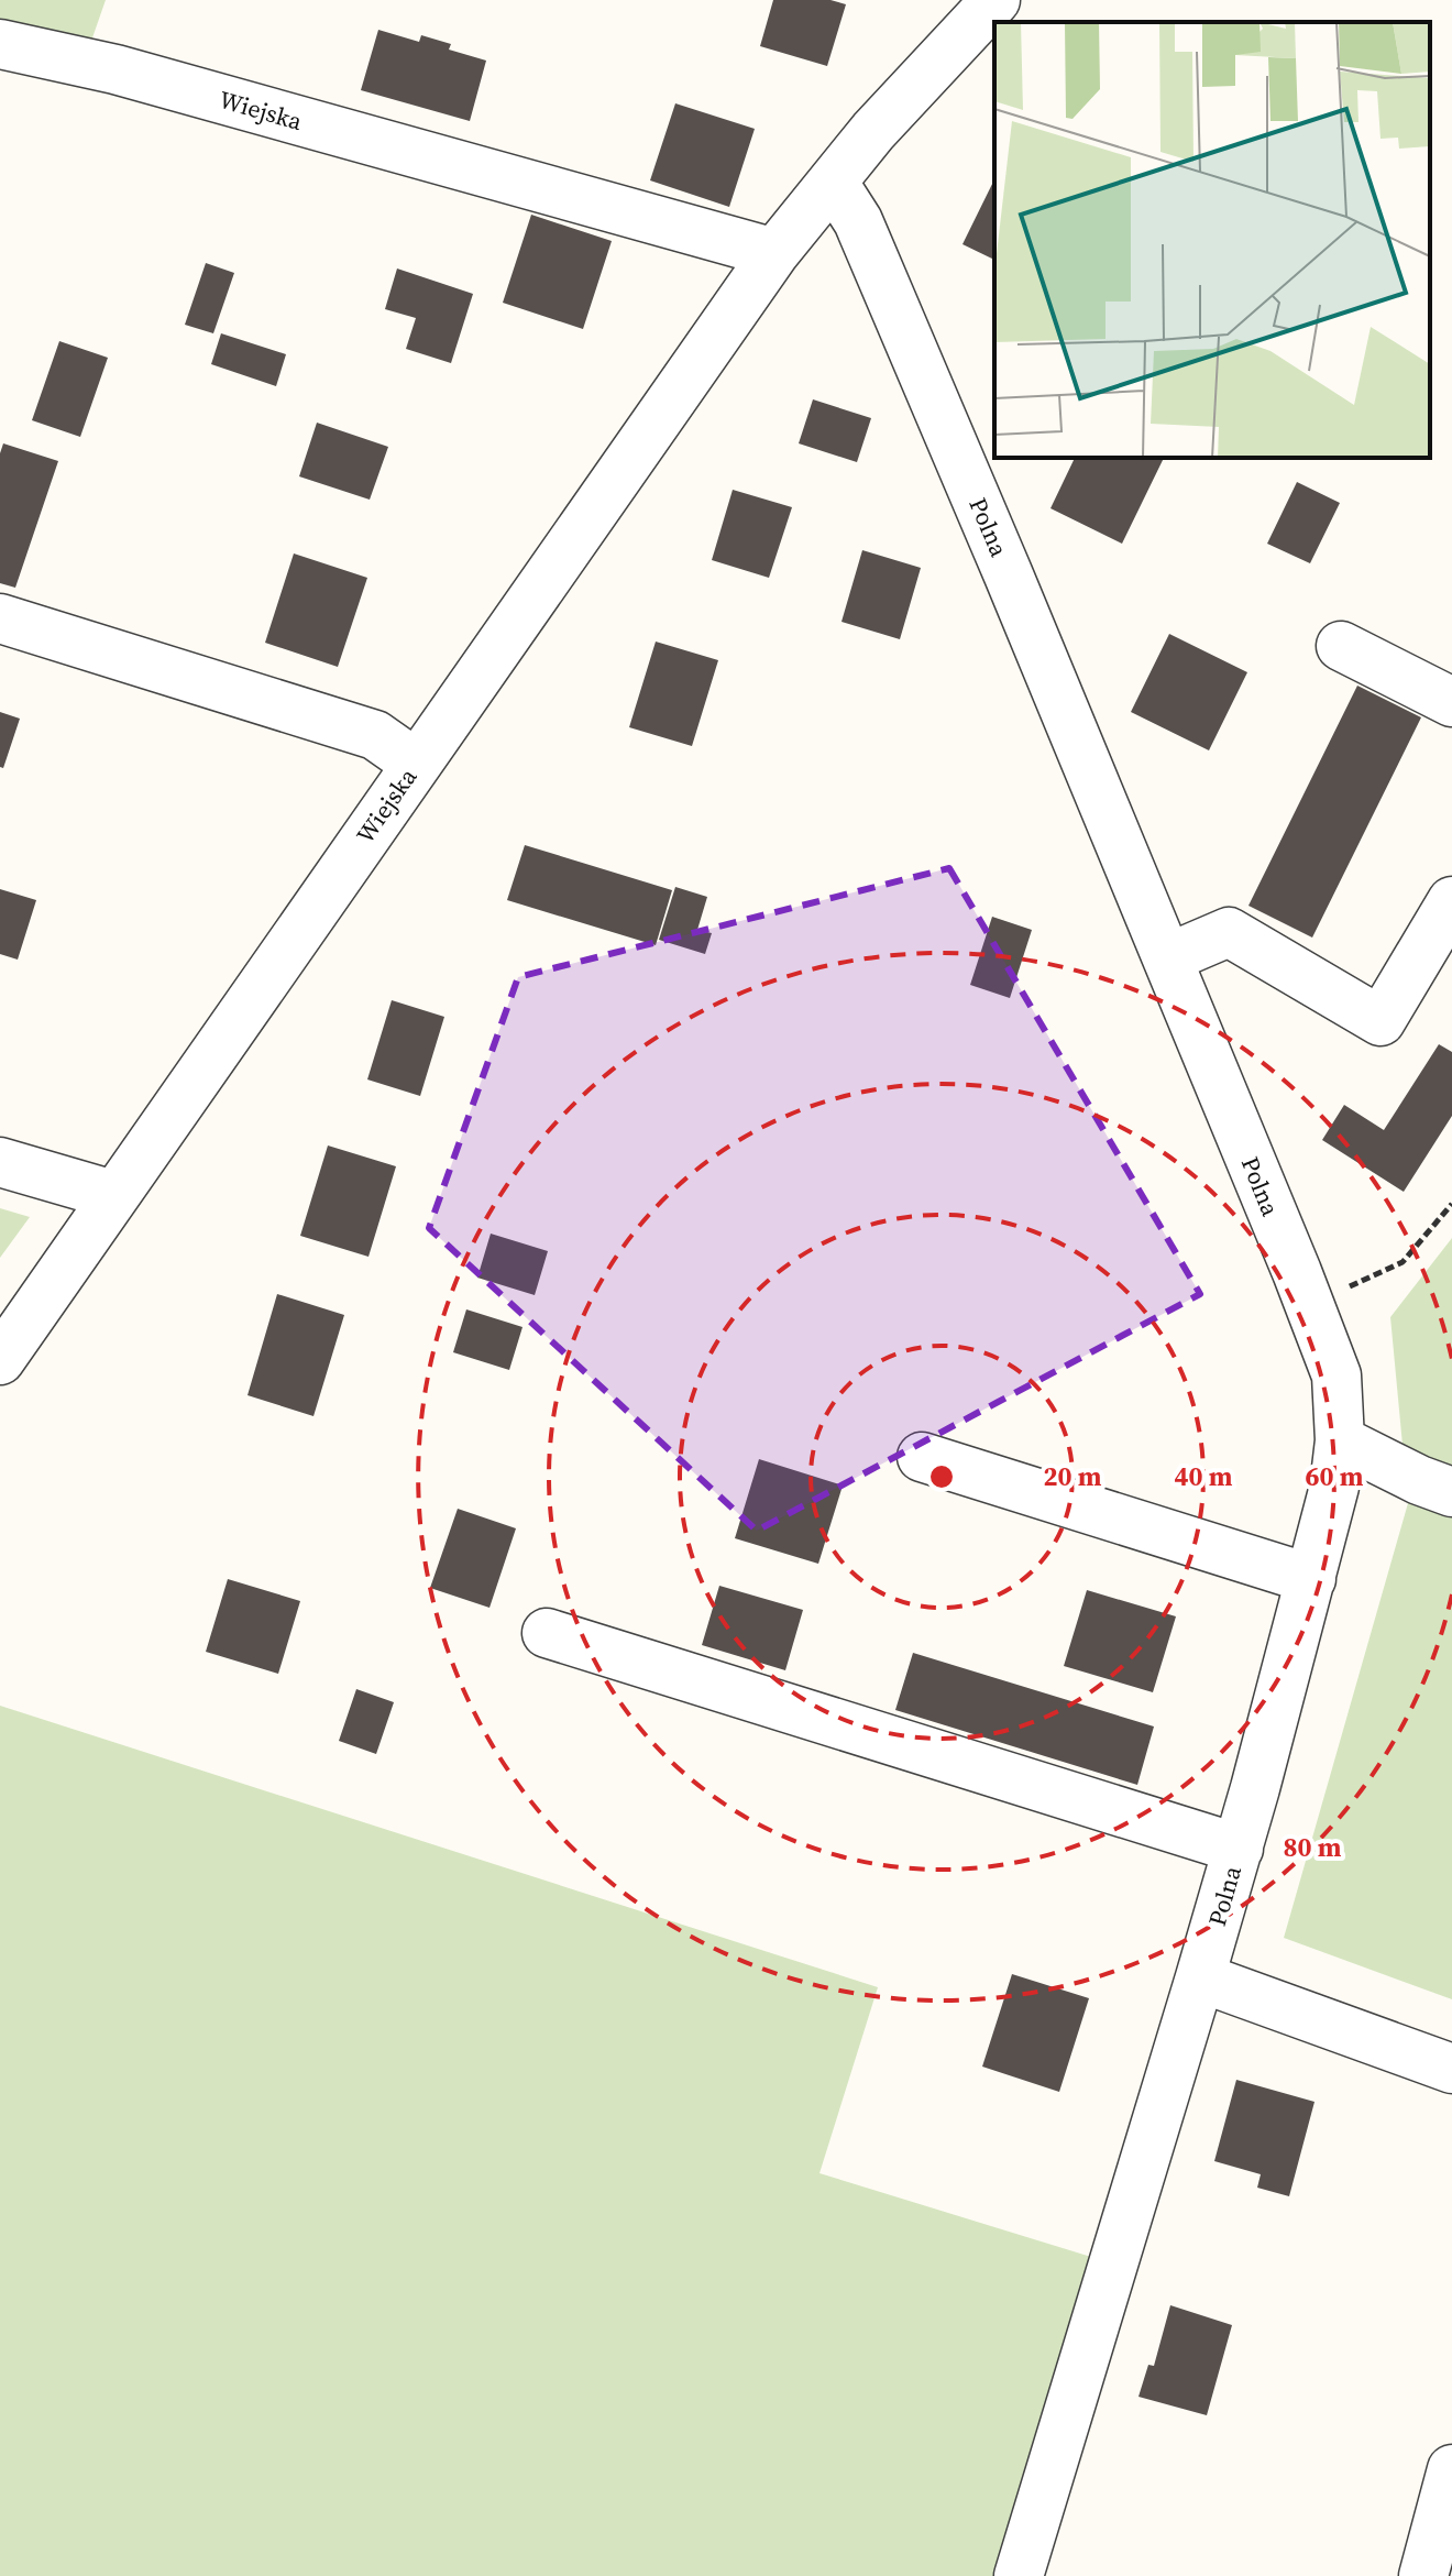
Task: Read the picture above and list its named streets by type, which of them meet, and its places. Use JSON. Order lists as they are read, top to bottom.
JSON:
{
  "streets": {
    "street": ["Wiejska", "Polna"]
  },
  "crossings": [
    ["Wiejska", "Polna"]
  ],
  "rings": [
    "20 m",
    "40 m",
    "60 m",
    "80 m"
  ]
}
